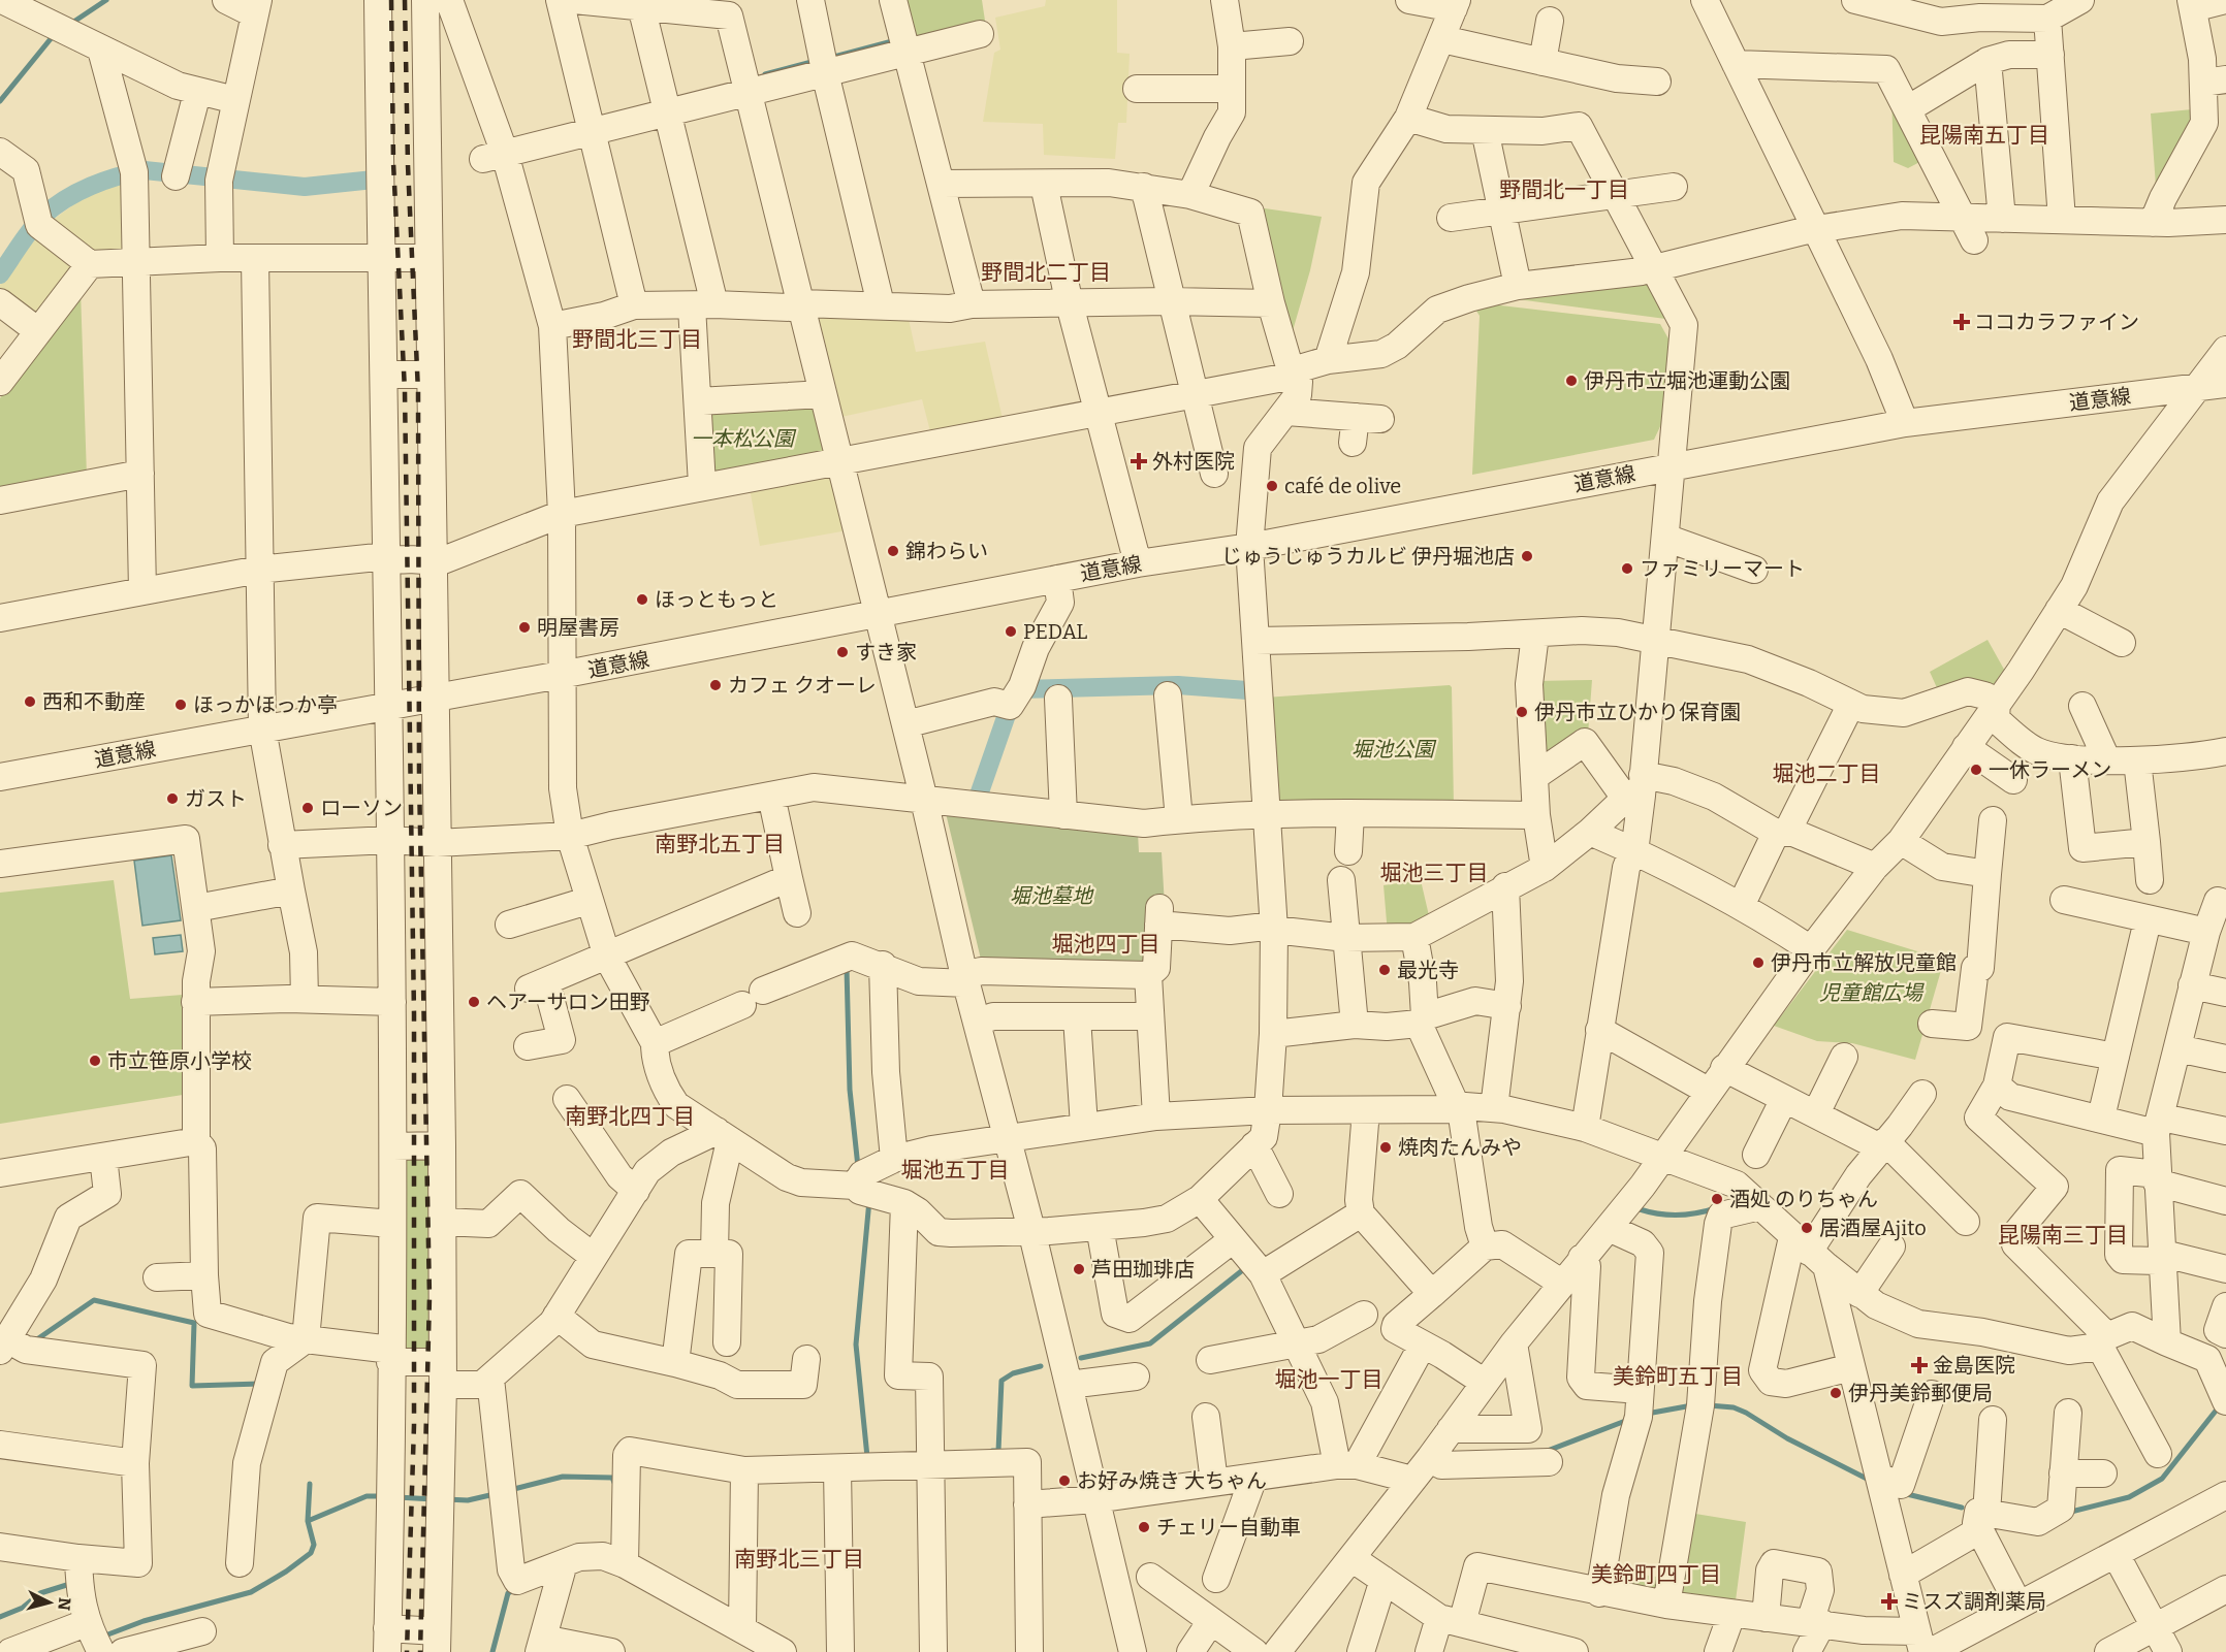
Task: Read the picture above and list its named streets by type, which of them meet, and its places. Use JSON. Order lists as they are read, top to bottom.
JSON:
{
  "streets": {
    "street": ["道意線"]
  },
  "districts": [
    "昆陽南五丁目",
    "野間北一丁目",
    "野間北二丁目",
    "野間北三丁目",
    "堀池二丁目",
    "南野北五丁目",
    "堀池三丁目",
    "堀池四丁目",
    "南野北四丁目",
    "堀池五丁目",
    "昆陽南三丁目",
    "美鈴町五丁目",
    "堀池一丁目",
    "南野北三丁目",
    "美鈴町四丁目"
  ],
  "parks": [
    "一本松公園",
    "堀池公園",
    "堀池墓地",
    "児童館広場"
  ],
  "places": {
    "health": [
      "ココカラファイン",
      "外村医院",
      "金島医院",
      "ミスズ調剤薬局"
    ],
    "other": [
      "伊丹市立堀池運動公園",
      "café de olive",
      "錦わらい",
      "じゅうじゅうカルビ 伊丹堀池店",
      "ファミリーマート",
      "ほっともっと",
      "明屋書房",
      "PEDAL",
      "すき家",
      "カフェ クオーレ",
      "西和不動産",
      "ほっかほっか亭",
      "伊丹市立ひかり保育園",
      "一休ラーメン",
      "ガスト",
      "ローソン",
      "伊丹市立解放児童館",
      "最光寺",
      "ヘアーサロン田野",
      "市立笹原小学校",
      "焼肉たんみや",
      "酒処 のりちゃん",
      "居酒屋Ajito",
      "芦田珈琲店",
      "伊丹美鈴郵便局",
      "お好み焼き 大ちゃん",
      "チェリー自動車"
    ]
  },
  "north": "right"
}
